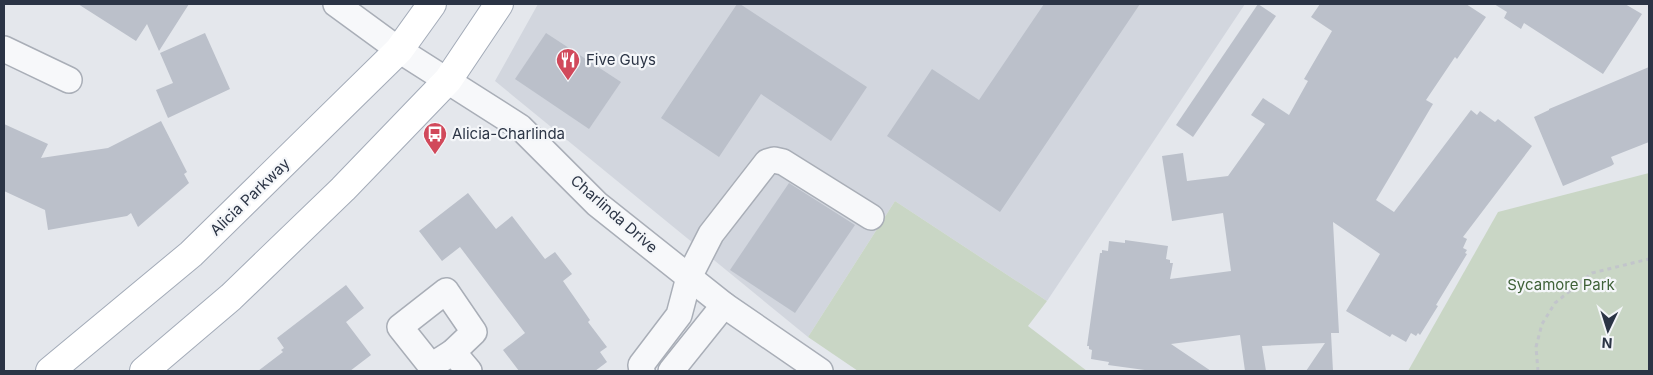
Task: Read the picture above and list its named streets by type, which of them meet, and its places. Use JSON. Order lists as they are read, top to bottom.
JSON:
{
  "streets": {
    "main road": ["Alicia Parkway"],
    "street": ["Charlinda Drive"]
  },
  "crossings": [
    ["Alicia Parkway", "Charlinda Drive"]
  ],
  "parks": ["Sycamore Park"],
  "places": {
    "restaurant": ["Five Guys"],
    "bus stop": ["Alicia-Charlinda"]
  },
  "north": "bottom"
}
